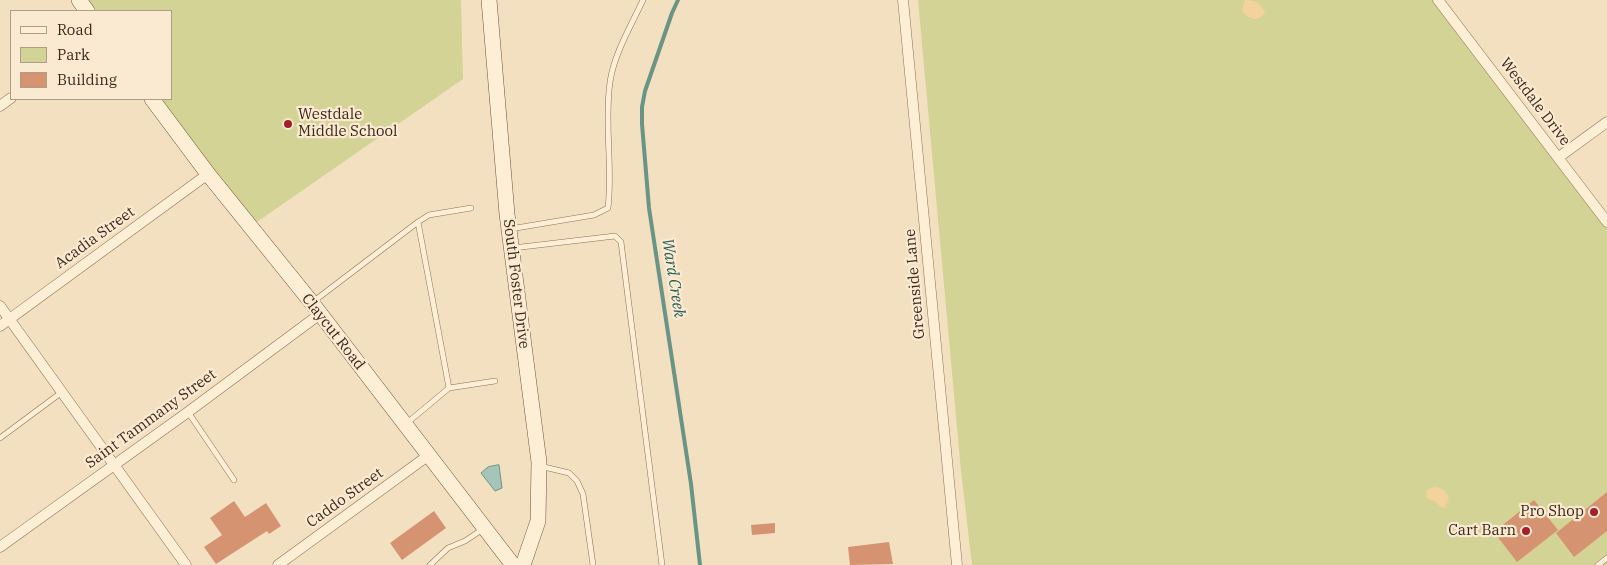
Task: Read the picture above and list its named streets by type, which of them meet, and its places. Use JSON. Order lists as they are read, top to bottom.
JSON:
{
  "streets": {
    "street": [
      "Westdale Drive",
      "Acadia Street",
      "South Foster Drive",
      "Greenside Lane",
      "Claycut Road",
      "Saint Tammany Street",
      "Caddo Street"
    ]
  },
  "crossings": [
    ["Acadia Street", "Claycut Road"],
    ["Claycut Road", "Saint Tammany Street"],
    ["Claycut Road", "Caddo Street"]
  ],
  "water": ["Ward Creek"],
  "places": ["Westdale Middle School", "Pro Shop", "Cart Barn"],
  "legend": ["Road", "Park", "Building"]
}
